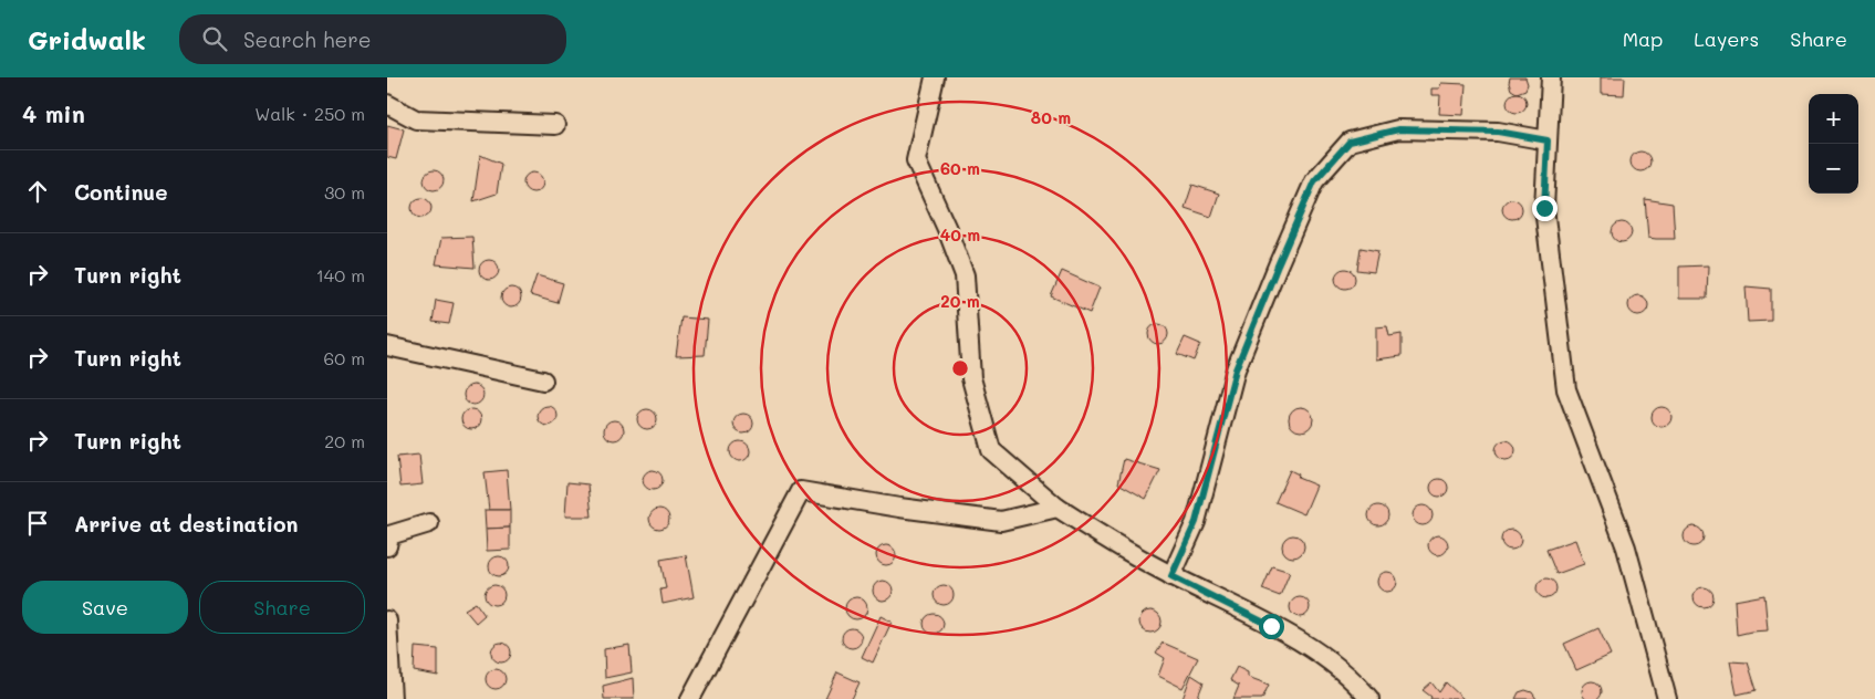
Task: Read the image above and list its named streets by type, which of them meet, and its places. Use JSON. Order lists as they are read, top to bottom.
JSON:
{
  "page": {
    "header": "Gridwalk",
    "search": "Search here",
    "nav": ["Map", "Layers", "Share"],
    "heading": ["4 min", "Walk · 250 m"],
    "map_buttons": ["+", "−"],
    "list": [
      ["Continue", "30 m"],
      ["Turn right", "140 m"],
      ["Turn right", "60 m"],
      ["Turn right", "20 m"],
      "Arrive at destination"
    ],
    "buttons": ["Save", "Share"]
  },
  "rings": [
    "80 m",
    "60 m",
    "40 m",
    "20 m"
  ]
}
